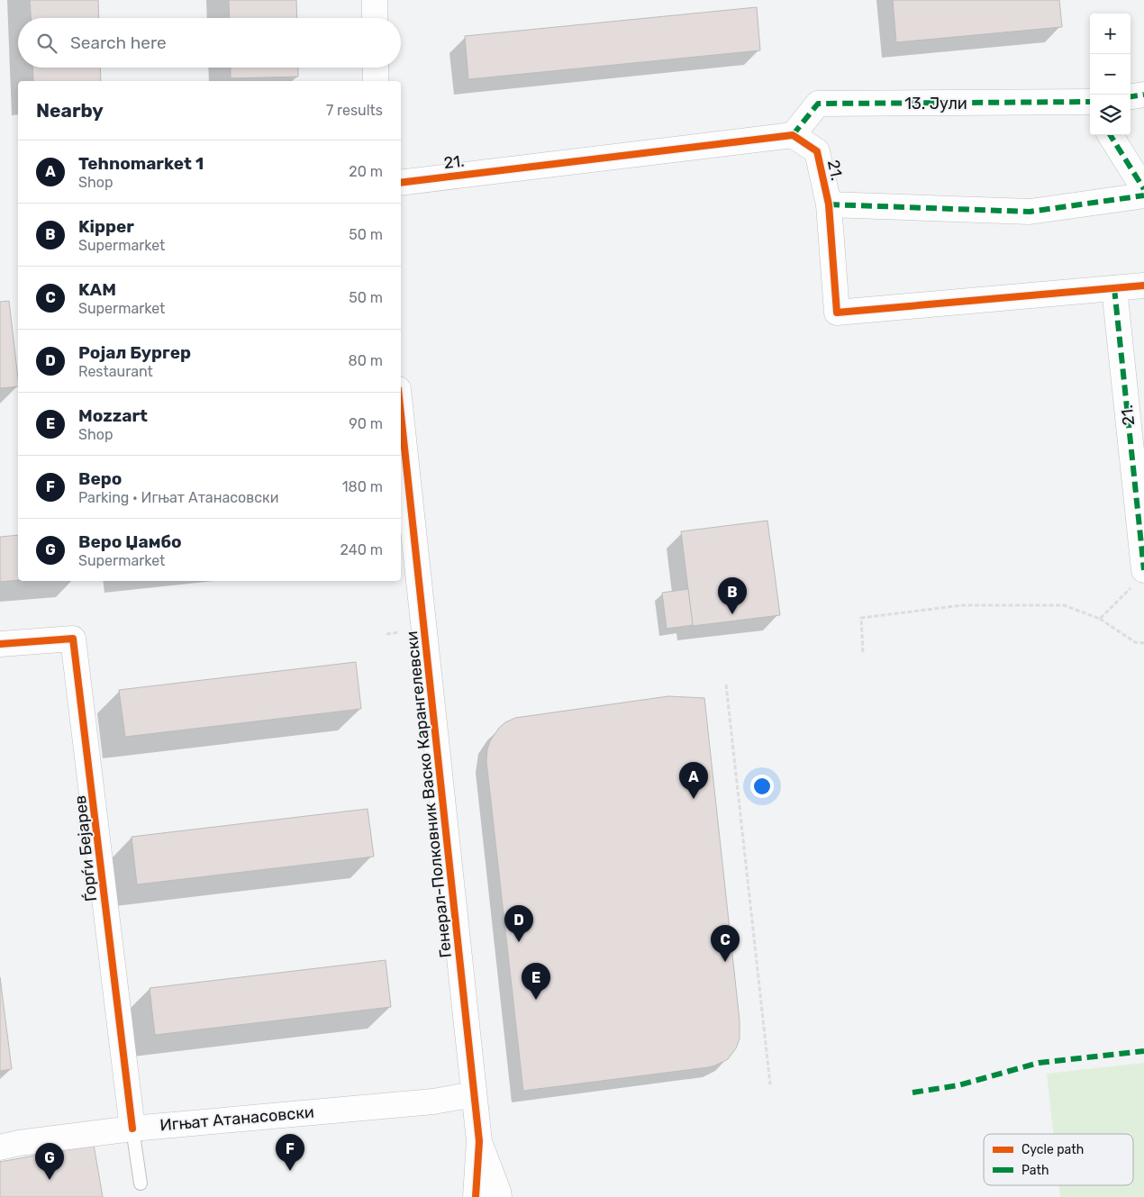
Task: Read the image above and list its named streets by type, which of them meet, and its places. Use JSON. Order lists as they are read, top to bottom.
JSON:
{
  "streets": {
    "street": [
      "13. Јули",
      "21.",
      "Генерал-Полковник Васко Карангелевски",
      "Ѓорѓи Бејарев",
      "Игњат Атанасовски"
    ]
  },
  "crossings": [
    ["13. Јули", "21."],
    ["Генерал-Полковник Васко Карангелевски", "Игњат Атанасовски"],
    ["Ѓорѓи Бејарев", "Игњат Атанасовски"]
  ],
  "legend": ["Cycle path", "Path"],
  "page": {
    "map_buttons": ["+", "−"],
    "search": "Search here",
    "heading": ["Nearby", "7 results"],
    "list": [
      {
        "mark": "A",
        "name": "Tehnomarket 1",
        "note": "Shop",
        "value": "20 m"
      },
      {
        "mark": "B",
        "name": "Kipper",
        "note": "Supermarket",
        "value": "50 m"
      },
      {
        "mark": "C",
        "name": "KAM",
        "note": "Supermarket",
        "value": "50 m"
      },
      {
        "mark": "D",
        "name": "Ројал Бургер",
        "note": "Restaurant",
        "value": "80 m"
      },
      {
        "mark": "E",
        "name": "Mozzart",
        "note": "Shop",
        "value": "90 m"
      },
      {
        "mark": "F",
        "name": "Веро",
        "note": "Parking · Игњат Атанасовски",
        "value": "180 m"
      },
      {
        "mark": "G",
        "name": "Веро Џамбо",
        "note": "Supermarket",
        "value": "240 m"
      }
    ],
    "pins": [
      "B",
      "A",
      "D",
      "C",
      "E",
      "F",
      "G"
    ]
  }
}
